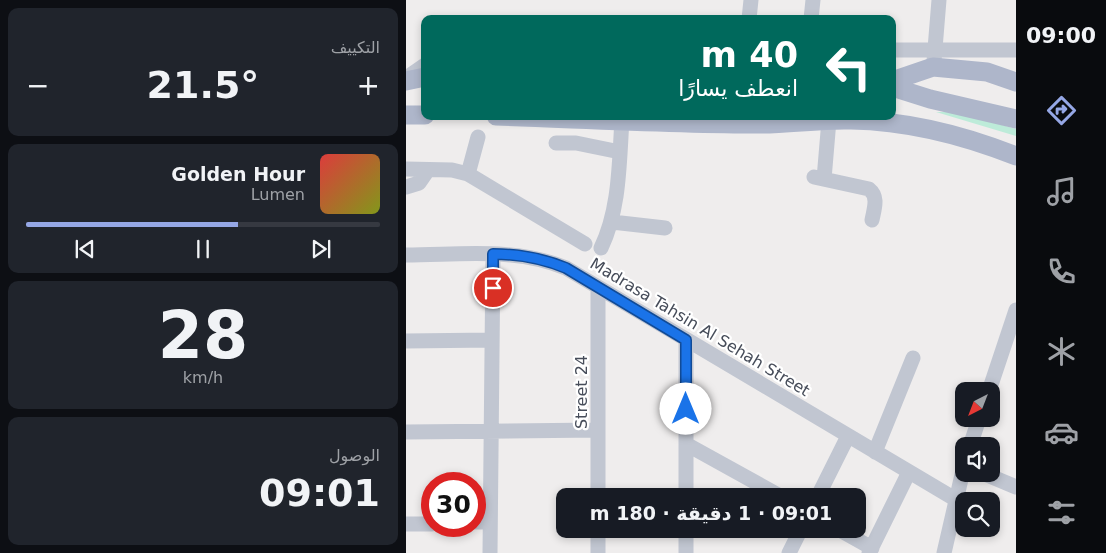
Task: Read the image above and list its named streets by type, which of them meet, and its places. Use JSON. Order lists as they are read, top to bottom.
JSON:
{
  "streets": {
    "street": ["Madrasa Tahsin Al Sehah Street", "Street 24"]
  },
  "crossings": [
    ["Madrasa Tahsin Al Sehah Street", "Street 24"]
  ],
  "north": "bottom left",
  "page": {
    "tabs": "09:00",
    "tile": [
      "التكييف",
      ["28", "km/h"],
      ["الوصول", "09:01"]
    ],
    "turn": ["40 m", "انعطف يسارًا"],
    "heat": ["−", "21.5°", "+"],
    "song": ["Golden Hour", "Lumen"],
    "limit": "30",
    "trip": "09:01 · 1 دقيقة · 180 m"
  }
}
